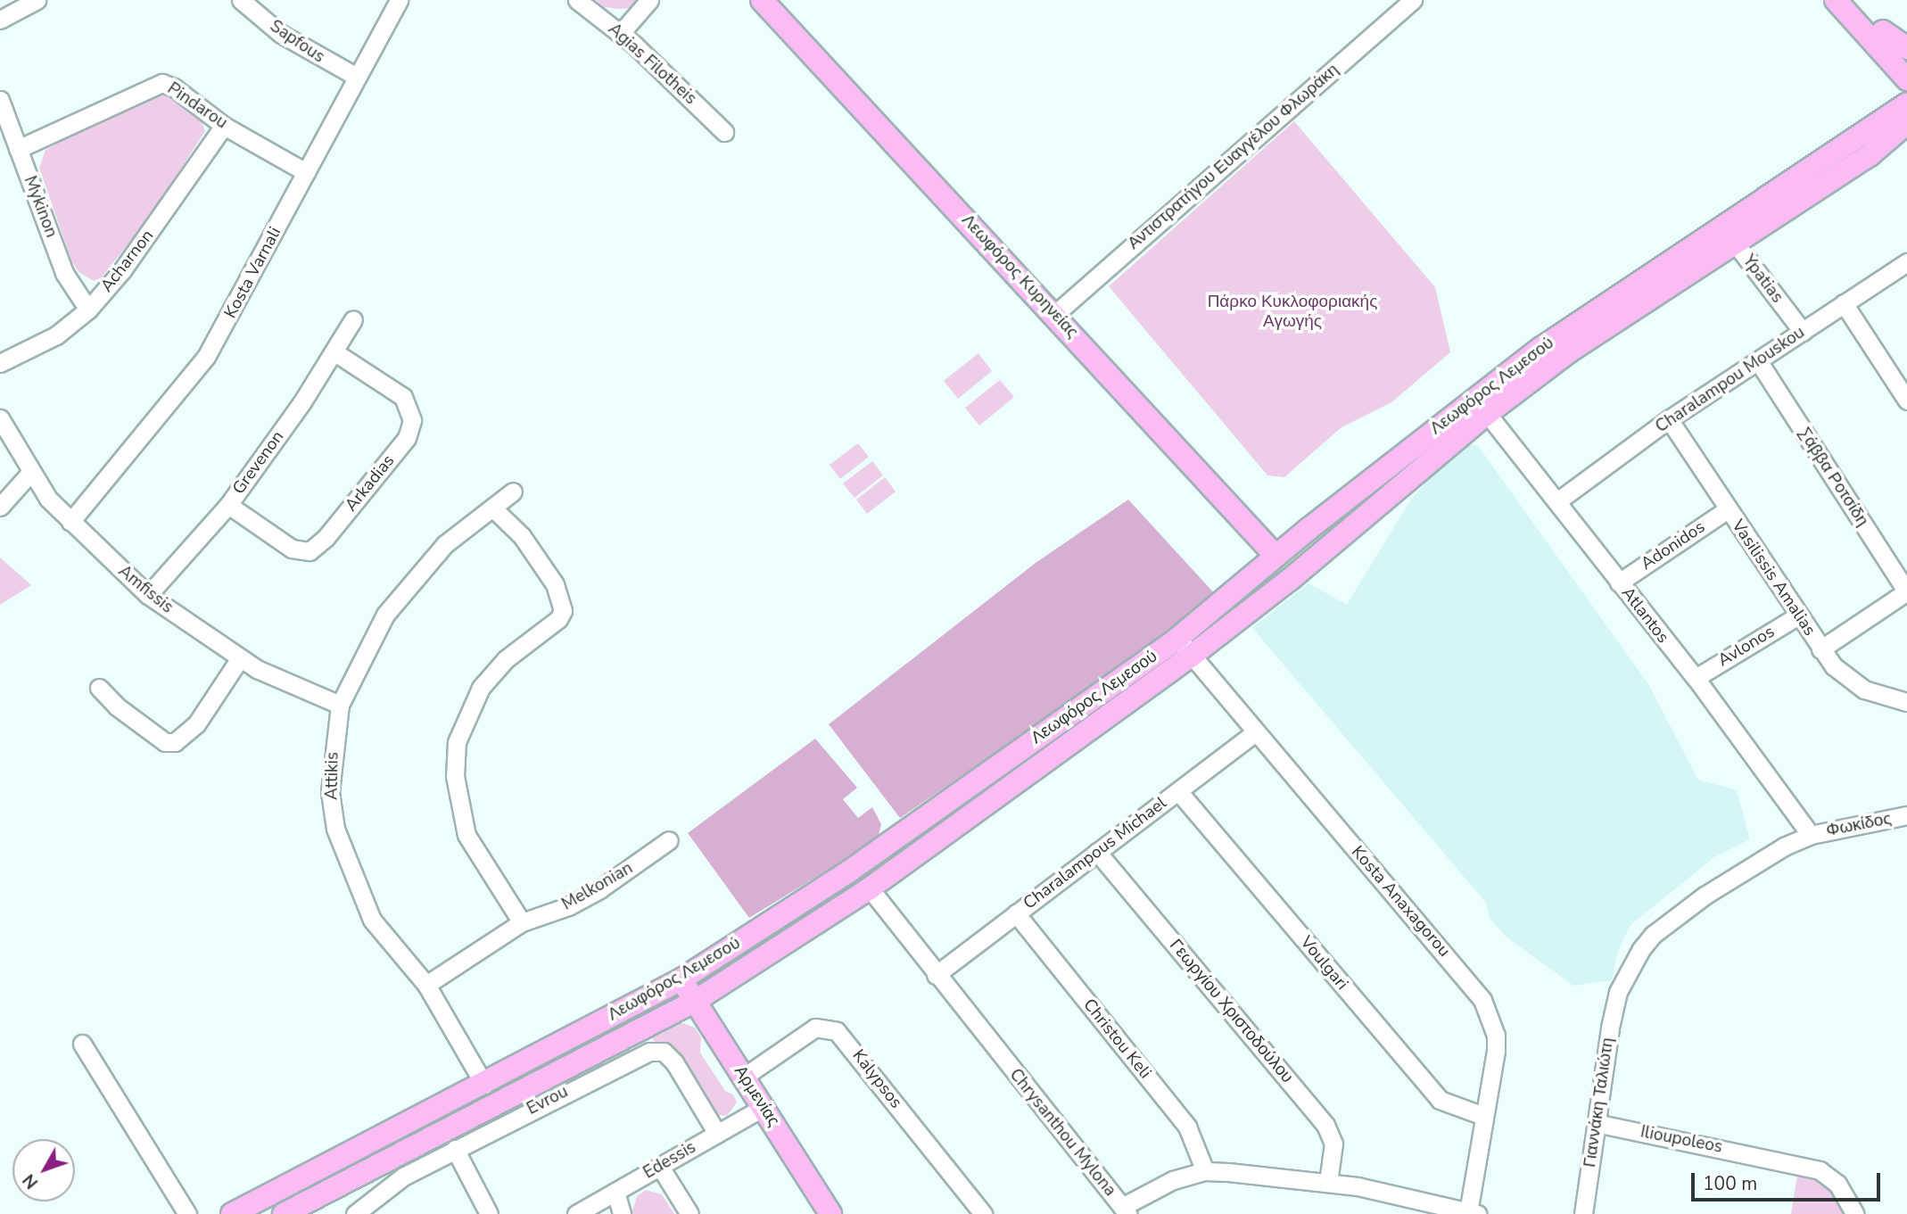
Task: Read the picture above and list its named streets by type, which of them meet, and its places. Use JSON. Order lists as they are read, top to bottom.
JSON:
{
  "streets": {
    "main road": ["Λεωφόρος Κυρηνείας", "Λεωφόρος Λεμεσού", "Αρμενίας"],
    "street": [
      "Sapfous",
      "Agias Filotheis",
      "Pindarou",
      "Αντιστρατήγου Ευαγγέλου Φλωράκη",
      "Mykinon",
      "Acharnon",
      "Kosta Varnali",
      "Ypatias",
      "Charalampou Mouskou",
      "Grevenon",
      "Σάββα Ροτσίδη",
      "Arkadias",
      "Adonidos",
      "Vasilissis Amalias",
      "Amfissis",
      "Atlantos",
      "Avlonos",
      "Attikis",
      "Φωκίδος",
      "Charalampous Michael",
      "Melkonian",
      "Kosta Anaxagorou",
      "Voulgari",
      "Γεωργίου Χριστοδούλου",
      "Christou Keli",
      "Kalypsos",
      "Evrou",
      "Γιαννάκη Ταλιώτη",
      "Chrysanthou Mylona",
      "Ilioupoleos",
      "Edessis"
    ]
  },
  "crossings": [
    ["Sapfous", "Kosta Varnali"],
    ["Pindarou", "Mykinon"],
    ["Pindarou", "Acharnon"],
    ["Pindarou", "Kosta Varnali"],
    ["Αντιστρατήγου Ευαγγέλου Φλωράκη", "Λεωφόρος Κυρηνείας"],
    ["Mykinon", "Acharnon"],
    ["Kosta Varnali", "Amfissis"],
    ["Λεωφόρος Κυρηνείας", "Λεωφόρος Λεμεσού"],
    ["Ypatias", "Charalampou Mouskou"],
    ["Ypatias", "Λεωφόρος Λεμεσού"],
    ["Charalampou Mouskou", "Σάββα Ροτσίδη"],
    ["Charalampou Mouskou", "Vasilissis Amalias"],
    ["Charalampou Mouskou", "Atlantos"],
    ["Λεωφόρος Λεμεσού", "Atlantos"],
    ["Λεωφόρος Λεμεσού", "Attikis"],
    ["Λεωφόρος Λεμεσού", "Kosta Anaxagorou"],
    ["Λεωφόρος Λεμεσού", "Αρμενίας"],
    ["Λεωφόρος Λεμεσού", "Chrysanthou Mylona"],
    ["Grevenon", "Arkadias"],
    ["Grevenon", "Amfissis"],
    ["Adonidos", "Vasilissis Amalias"],
    ["Adonidos", "Atlantos"],
    ["Vasilissis Amalias", "Avlonos"],
    ["Amfissis", "Attikis"],
    ["Atlantos", "Avlonos"],
    ["Atlantos", "Φωκίδος"],
    ["Attikis", "Melkonian"],
    ["Φωκίδος", "Γιαννάκη Ταλιώτη"],
    ["Charalampous Michael", "Kosta Anaxagorou"],
    ["Charalampous Michael", "Voulgari"],
    ["Charalampous Michael", "Γεωργίου Χριστοδούλου"],
    ["Charalampous Michael", "Christou Keli"],
    ["Charalampous Michael", "Chrysanthou Mylona"],
    ["Kosta Anaxagorou", "Voulgari"],
    ["Kosta Anaxagorou", "Chrysanthou Mylona"],
    ["Γεωργίου Χριστοδούλου", "Chrysanthou Mylona"],
    ["Christou Keli", "Chrysanthou Mylona"],
    ["Kalypsos", "Αρμενίας"],
    ["Αρμενίας", "Edessis"],
    ["Evrou", "Edessis"],
    ["Γιαννάκη Ταλιώτη", "Ilioupoleos"]
  ],
  "parks": ["Πάρκο Κυκλοφοριακής Αγωγής"],
  "scale_bar": "100 m",
  "north": "bottom left"
}
